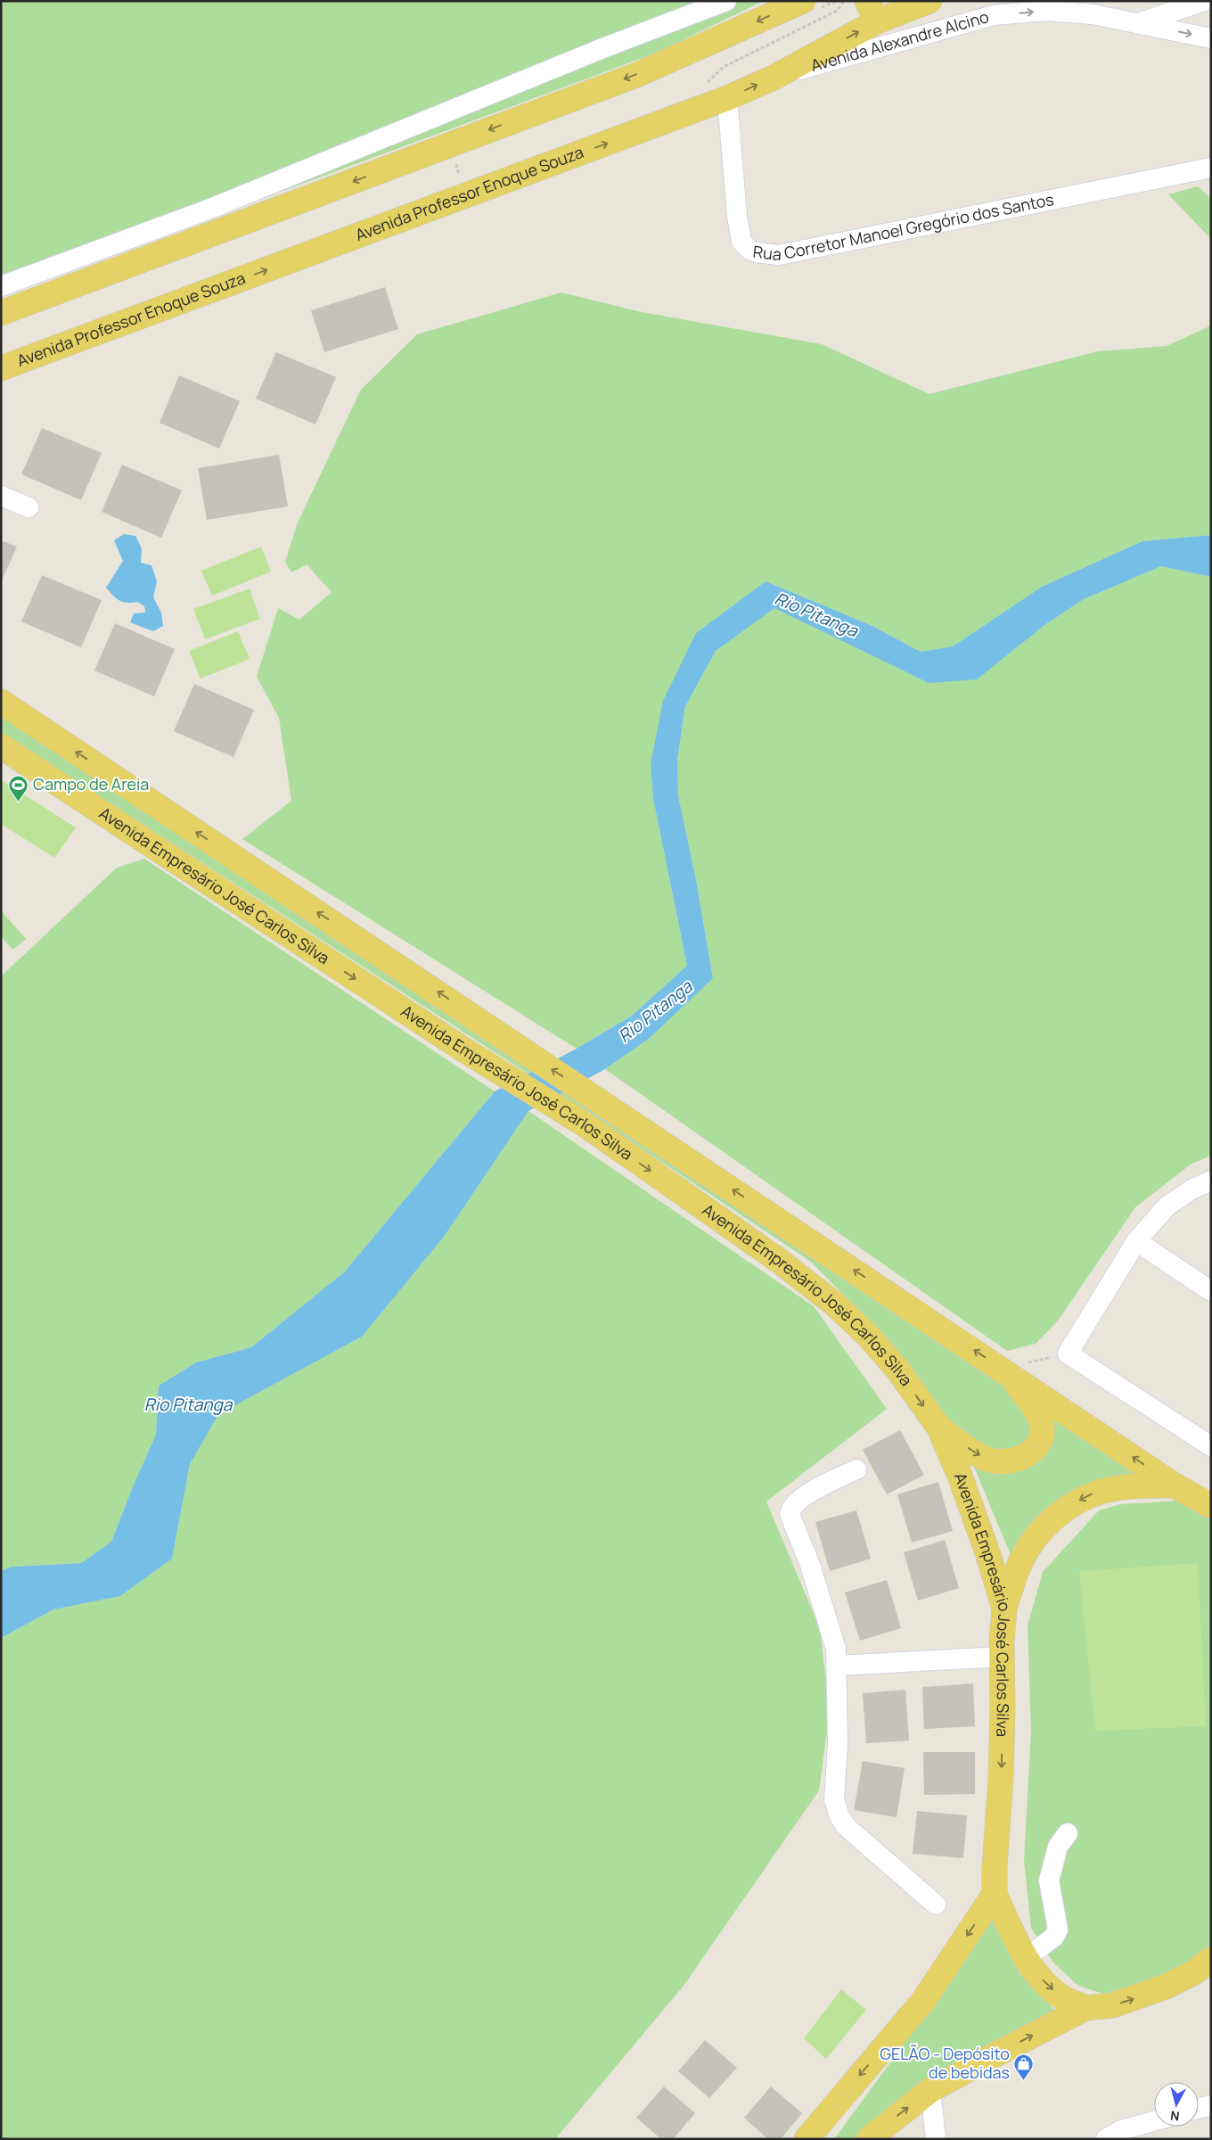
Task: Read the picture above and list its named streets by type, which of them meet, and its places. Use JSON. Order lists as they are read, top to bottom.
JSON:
{
  "streets": {
    "main road": ["Avenida Professor Enoque Souza", "Avenida Empresário José Carlos Silva"],
    "street": ["Avenida Alexandre Alcino", "Rua Corretor Manoel Gregório dos Santos"]
  },
  "crossings": [
    ["Avenida Alexandre Alcino", "Avenida Professor Enoque Souza"],
    ["Avenida Professor Enoque Souza", "Rua Corretor Manoel Gregório dos Santos"]
  ],
  "one_way": ["Avenida Alexandre Alcino"],
  "water": ["Rio Pitanga"],
  "places": {
    "sports": ["Campo de Areia"],
    "shop": ["GELÃO - Depósito de bebidas"]
  },
  "north": "bottom"
}
